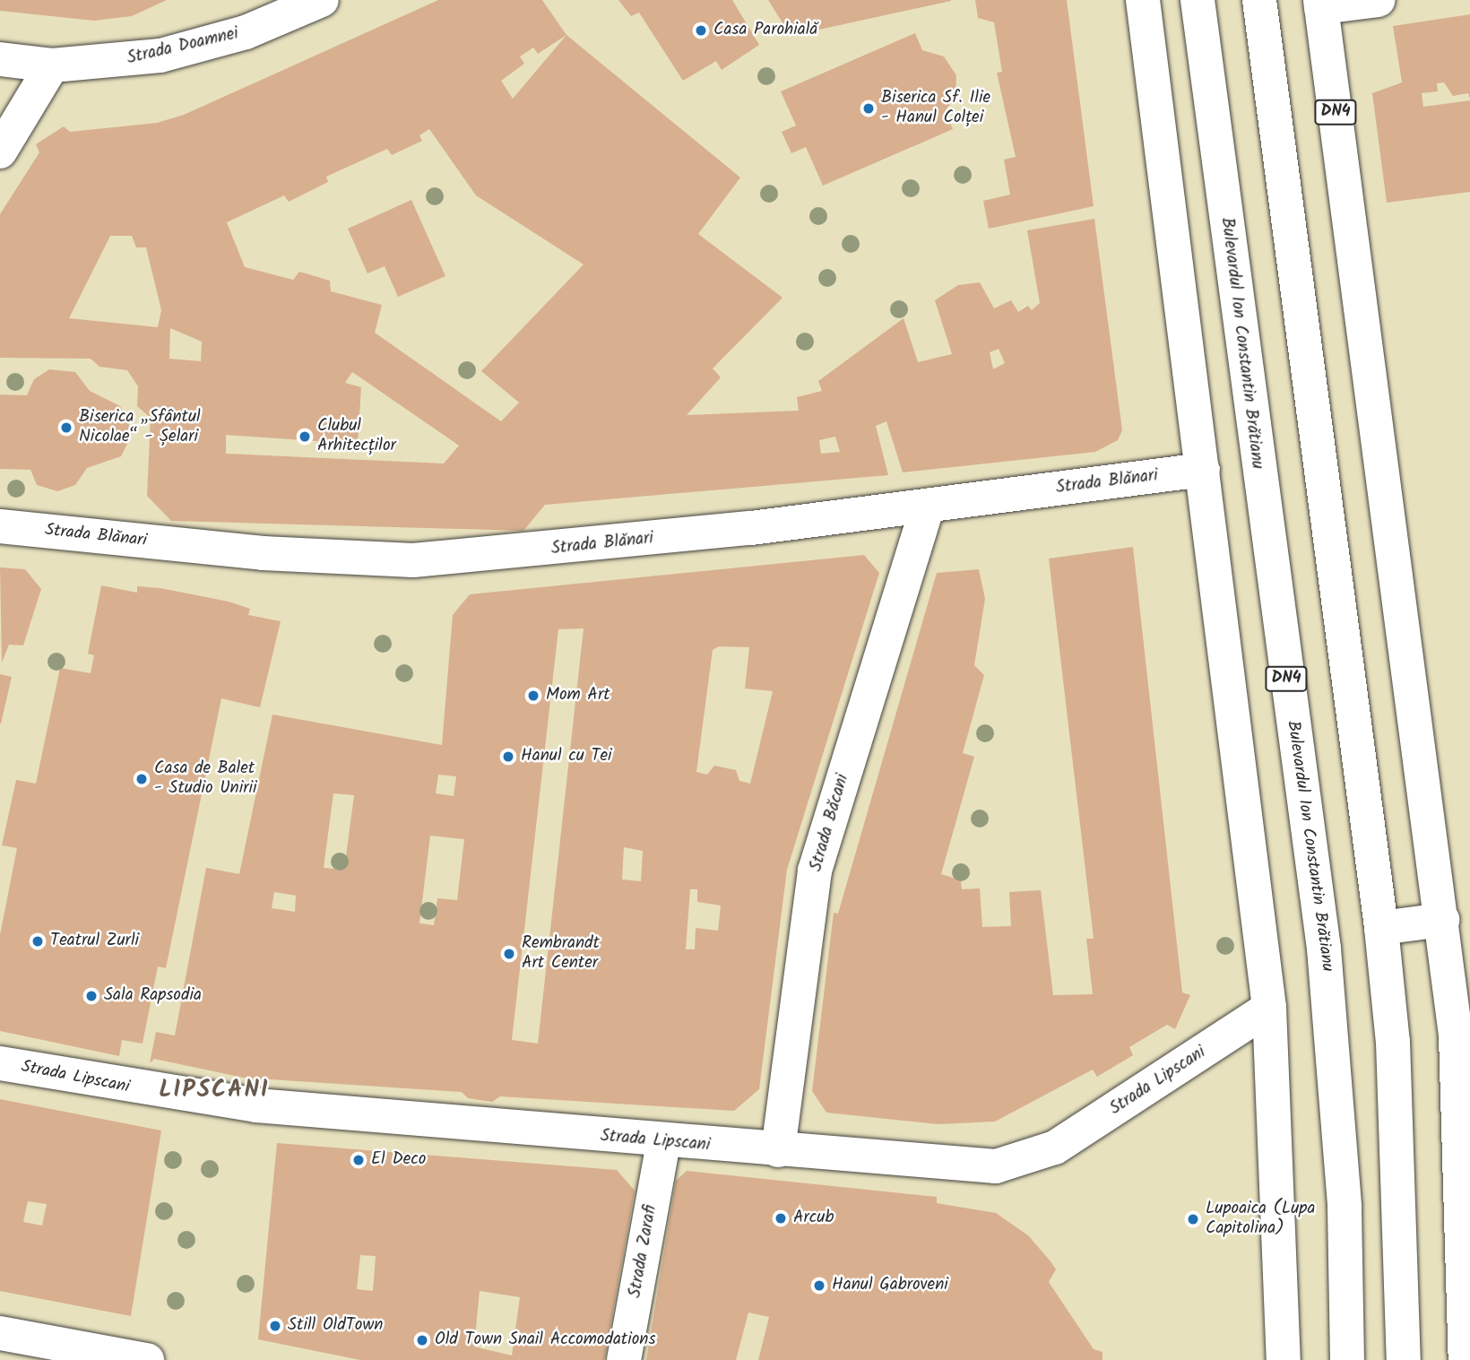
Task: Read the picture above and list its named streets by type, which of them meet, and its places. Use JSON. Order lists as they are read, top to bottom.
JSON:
{
  "streets": {
    "main road": [
      "Strada Doamnei",
      "DN4",
      "Bulevardul Ion Constantin Brătianu",
      "Strada Blănari",
      "Strada Băcani",
      "Strada Lipscani",
      "Strada Zarafi"
    ]
  },
  "crossings": [
    ["Strada Blănari", "Strada Băcani"],
    ["Strada Băcani", "Strada Lipscani"],
    ["Strada Lipscani", "Strada Zarafi"]
  ],
  "districts": ["LIPSCANI"],
  "places": [
    "Casa Parohială",
    "Biserica Sf. Ilie - Hanul Colței",
    "Biserica „Sfântul Nicolae“ - Șelari",
    "Clubul Arhitecților",
    "Mom Art",
    "Hanul cu Tei",
    "Casa de Balet - Studio Unirii",
    "Teatrul Zurli",
    "Rembrandt Art Center",
    "Sala Rapsodia",
    "El Deco",
    "Arcub",
    "Lupoaica (Lupa Capitolina)",
    "Hanul Gabroveni",
    "Still OldTown",
    "Old Town Snail Accomodations"
  ]
}
